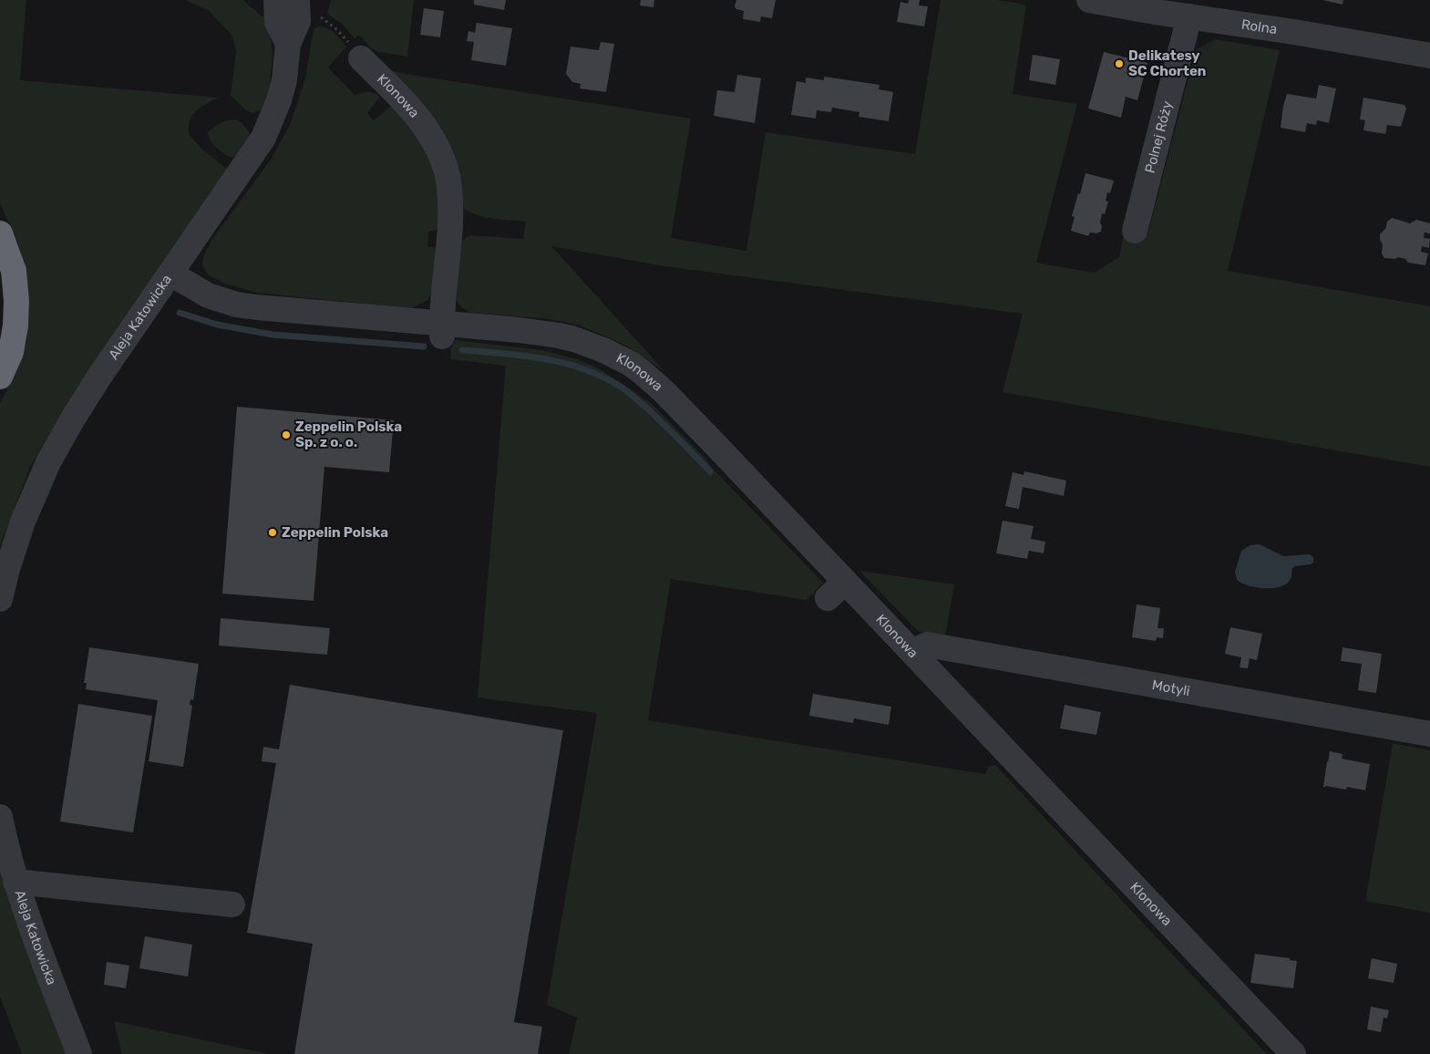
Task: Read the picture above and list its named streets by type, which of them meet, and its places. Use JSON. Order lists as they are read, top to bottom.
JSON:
{
  "streets": {
    "street": [
      "Rolna",
      "Klonowa",
      "Polnej Róży",
      "Aleja Katowicka",
      "Motyli"
    ]
  },
  "crossings": [
    ["Rolna", "Polnej Róży"],
    ["Klonowa", "Aleja Katowicka"],
    ["Klonowa", "Motyli"]
  ],
  "places": ["Delikatesy SC Chorten", "Zeppelin Polska Sp. z o. o.", "Zeppelin Polska"]
}
